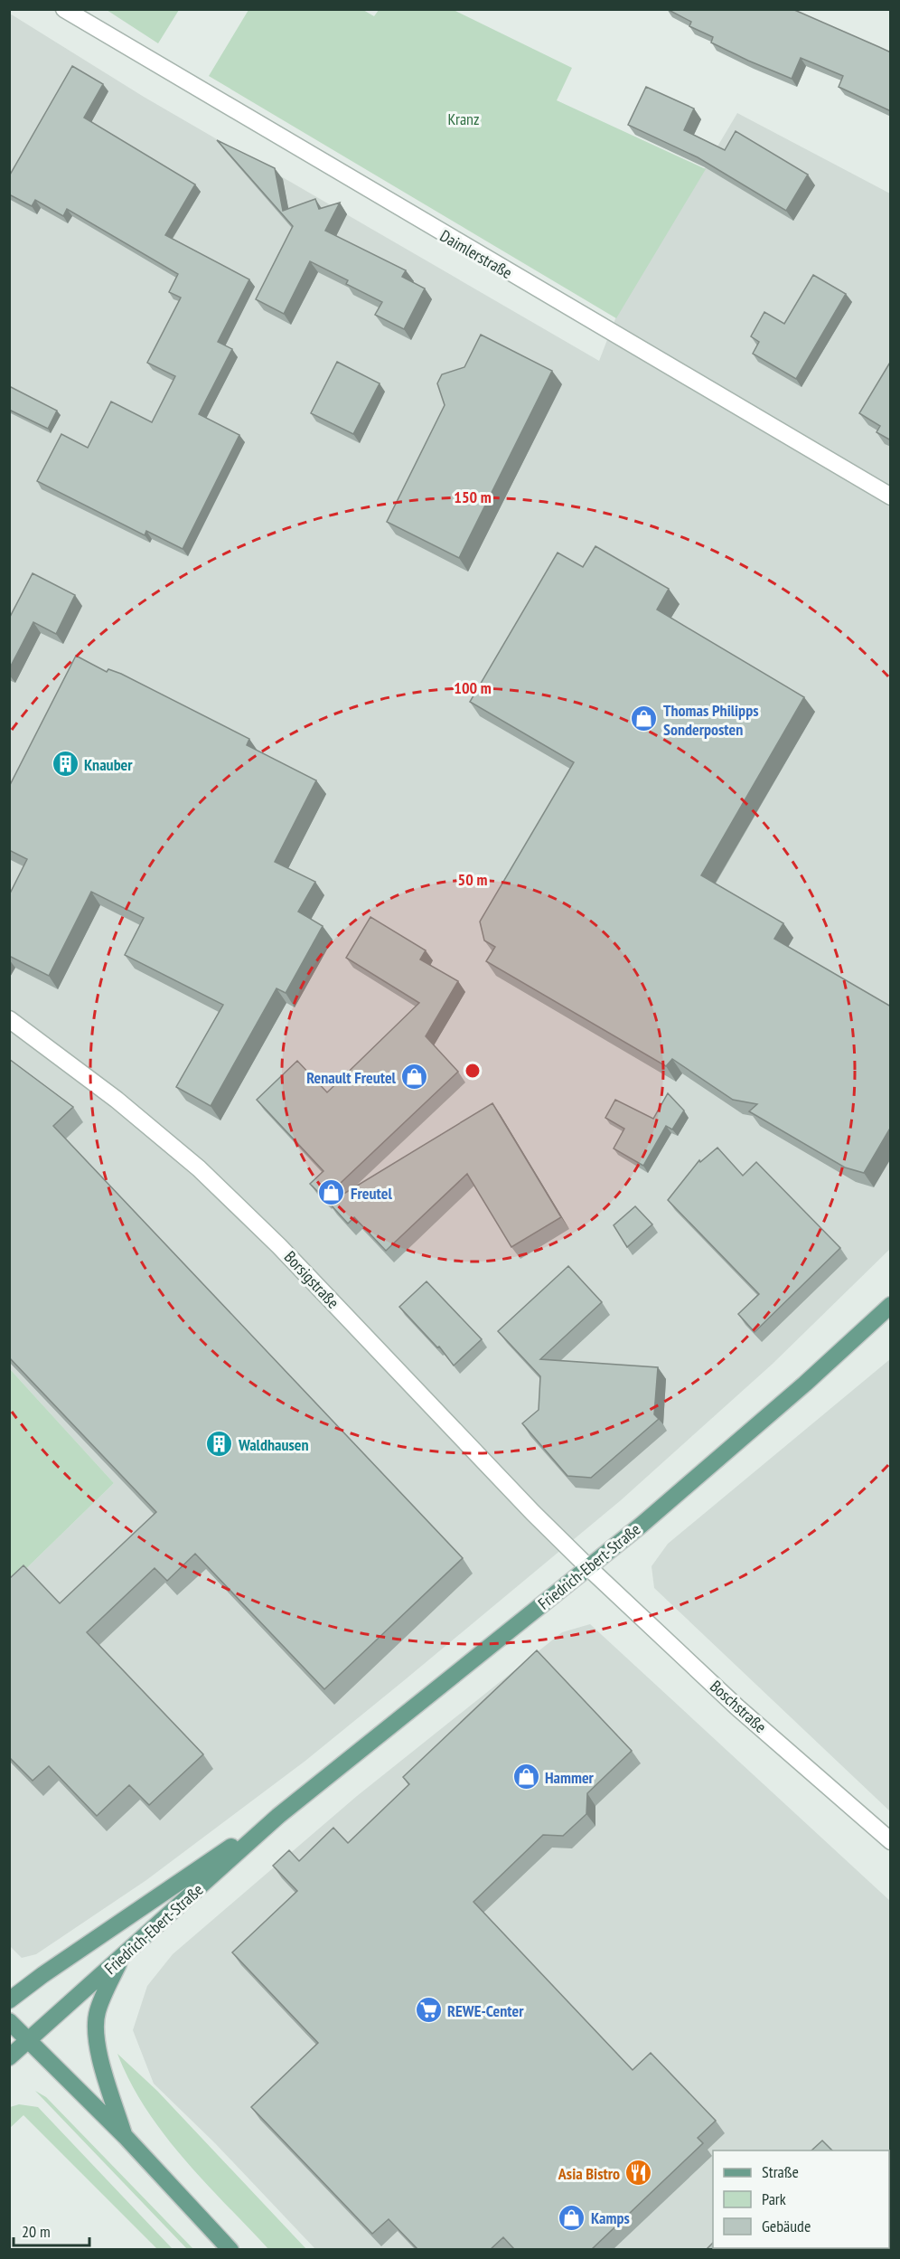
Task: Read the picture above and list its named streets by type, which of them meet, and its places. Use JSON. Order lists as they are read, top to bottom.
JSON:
{
  "streets": {
    "main road": ["Friedrich-Ebert-Straße"],
    "street": ["Daimlerstraße", "Borsigstraße", "Boschstraße"]
  },
  "crossings": [
    ["Borsigstraße", "Friedrich-Ebert-Straße"],
    ["Borsigstraße", "Boschstraße"],
    ["Friedrich-Ebert-Straße", "Boschstraße"]
  ],
  "parks": ["Kranz"],
  "places": {
    "shop": [
      "Thomas Philipps Sonderposten",
      "Renault Freutel",
      "Freutel",
      "Hammer",
      "Kamps"
    ],
    "building": ["Knauber", "Waldhausen"],
    "supermarket": ["REWE-Center"],
    "restaurant": ["Asia Bistro"]
  },
  "legend": ["Straße", "Park", "Gebäude"],
  "scale_bar": "20 m",
  "rings": ["150 m", "100 m", "50 m"]
}
